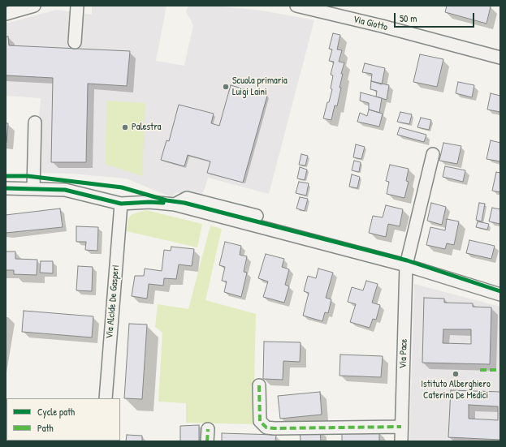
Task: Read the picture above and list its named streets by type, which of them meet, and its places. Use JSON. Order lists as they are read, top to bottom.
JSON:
{
  "streets": {
    "street": ["Via Giotto", "Via Alcide De Gasperi", "Via Pace"]
  },
  "places": ["Scuola primaria Luigi Laini", "Palestra", "Istituto Alberghiero Caterina De Medici"],
  "legend": ["Cycle path", "Path"],
  "scale_bar": "50 m"
}
